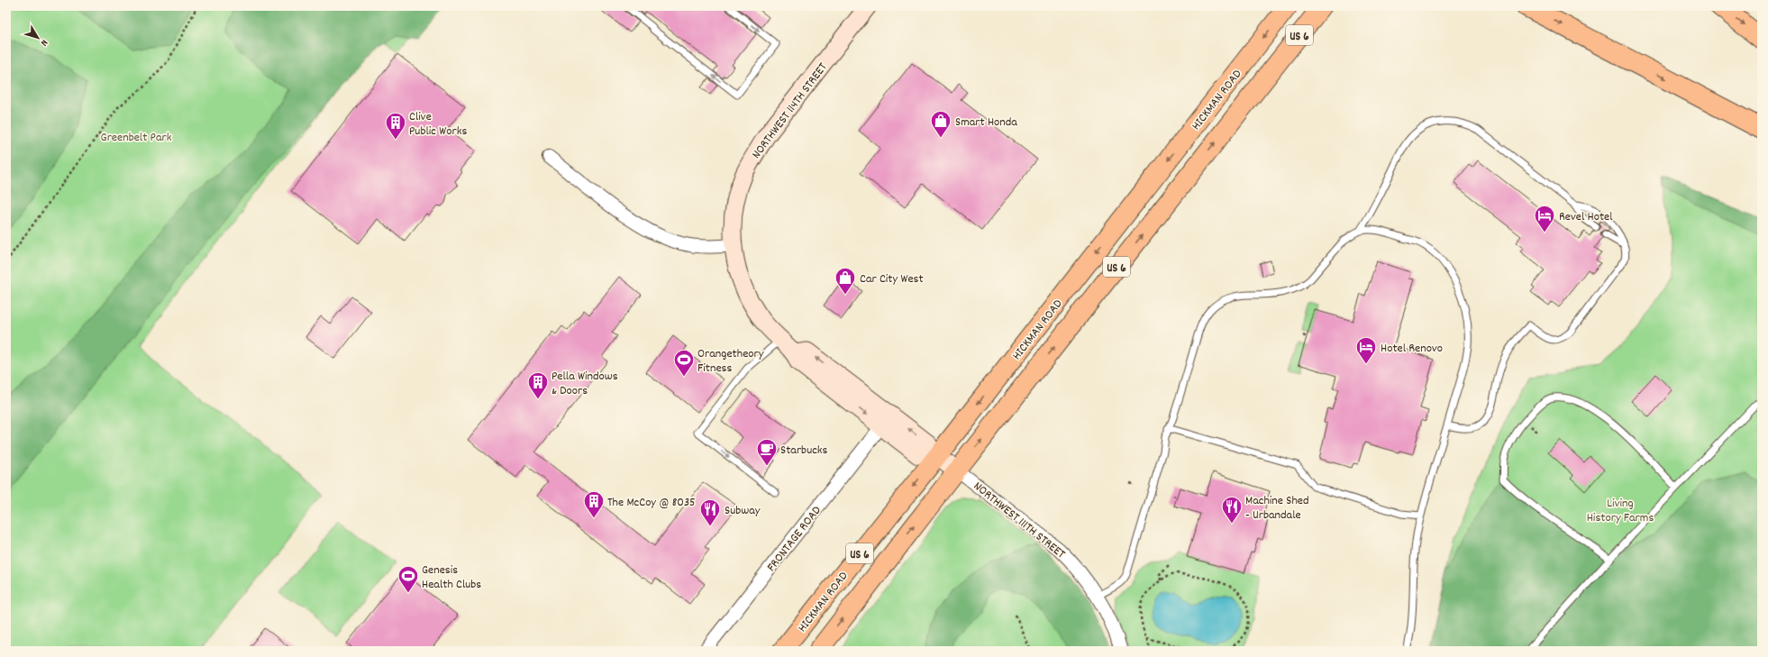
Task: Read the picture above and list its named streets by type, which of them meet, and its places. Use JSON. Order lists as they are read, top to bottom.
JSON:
{
  "streets": {
    "main road": ["US 6", "HICKMAN ROAD"],
    "street": ["NORTHWEST 114TH STREET", "NORTHWEST 111TH STREET", "FRONTAGE ROAD"]
  },
  "crossings": [
    ["HICKMAN ROAD", "NORTHWEST 111TH STREET"]
  ],
  "parks": ["Greenbelt Park", "Living History Farms"],
  "places": {
    "shop": ["Smart Honda", "Car City West"],
    "building": ["Clive Public Works", "Pella Windows & Doors", "The McCoy @ 8035"],
    "hotel": ["Revel Hotel", "Hotel Renovo"],
    "sports": ["Orangetheory Fitness", "Genesis Health Clubs"],
    "cafe": ["Starbucks"],
    "restaurant": ["Machine Shed - Urbandale", "Subway"]
  },
  "north": "bottom right"
}
